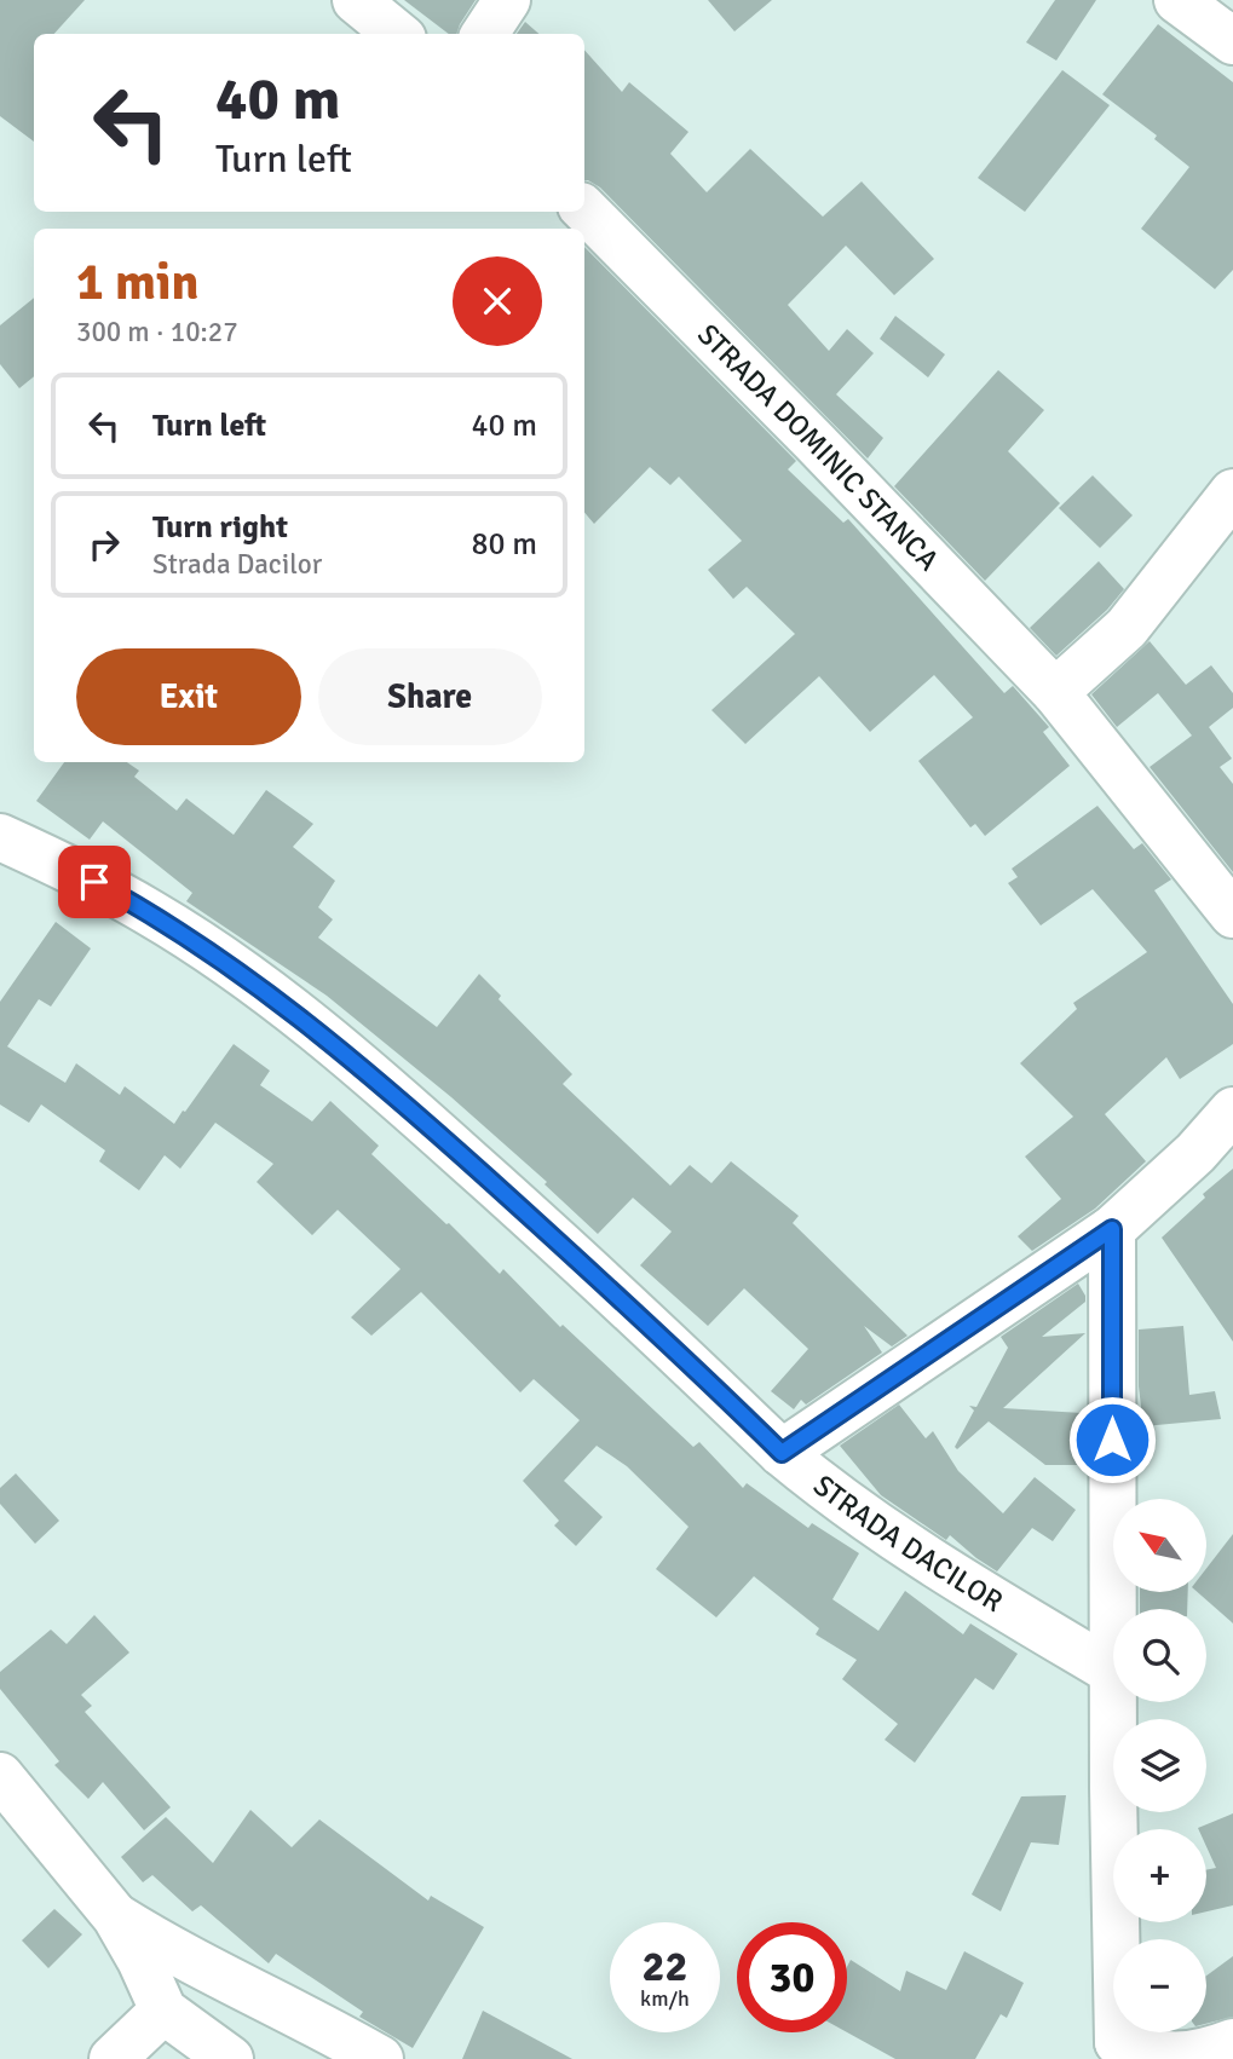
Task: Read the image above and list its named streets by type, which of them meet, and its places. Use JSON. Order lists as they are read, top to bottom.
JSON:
{
  "streets": {
    "street": ["STRADA DOMINIC STANCA", "STRADA DACILOR"]
  },
  "north": "top left",
  "page": {
    "turn": ["40 m", "Turn left"],
    "heading": ["1 min", "300 m · 10:27"],
    "list": [
      {
        "name": "Turn left",
        "value": "40 m"
      },
      {
        "name": "Turn right",
        "note": "Strada Dacilor",
        "value": "80 m"
      }
    ],
    "buttons": ["Exit", "Share"],
    "map_buttons": ["+", "−"],
    "speed": "22 km/h",
    "limit": "30"
  }
}
